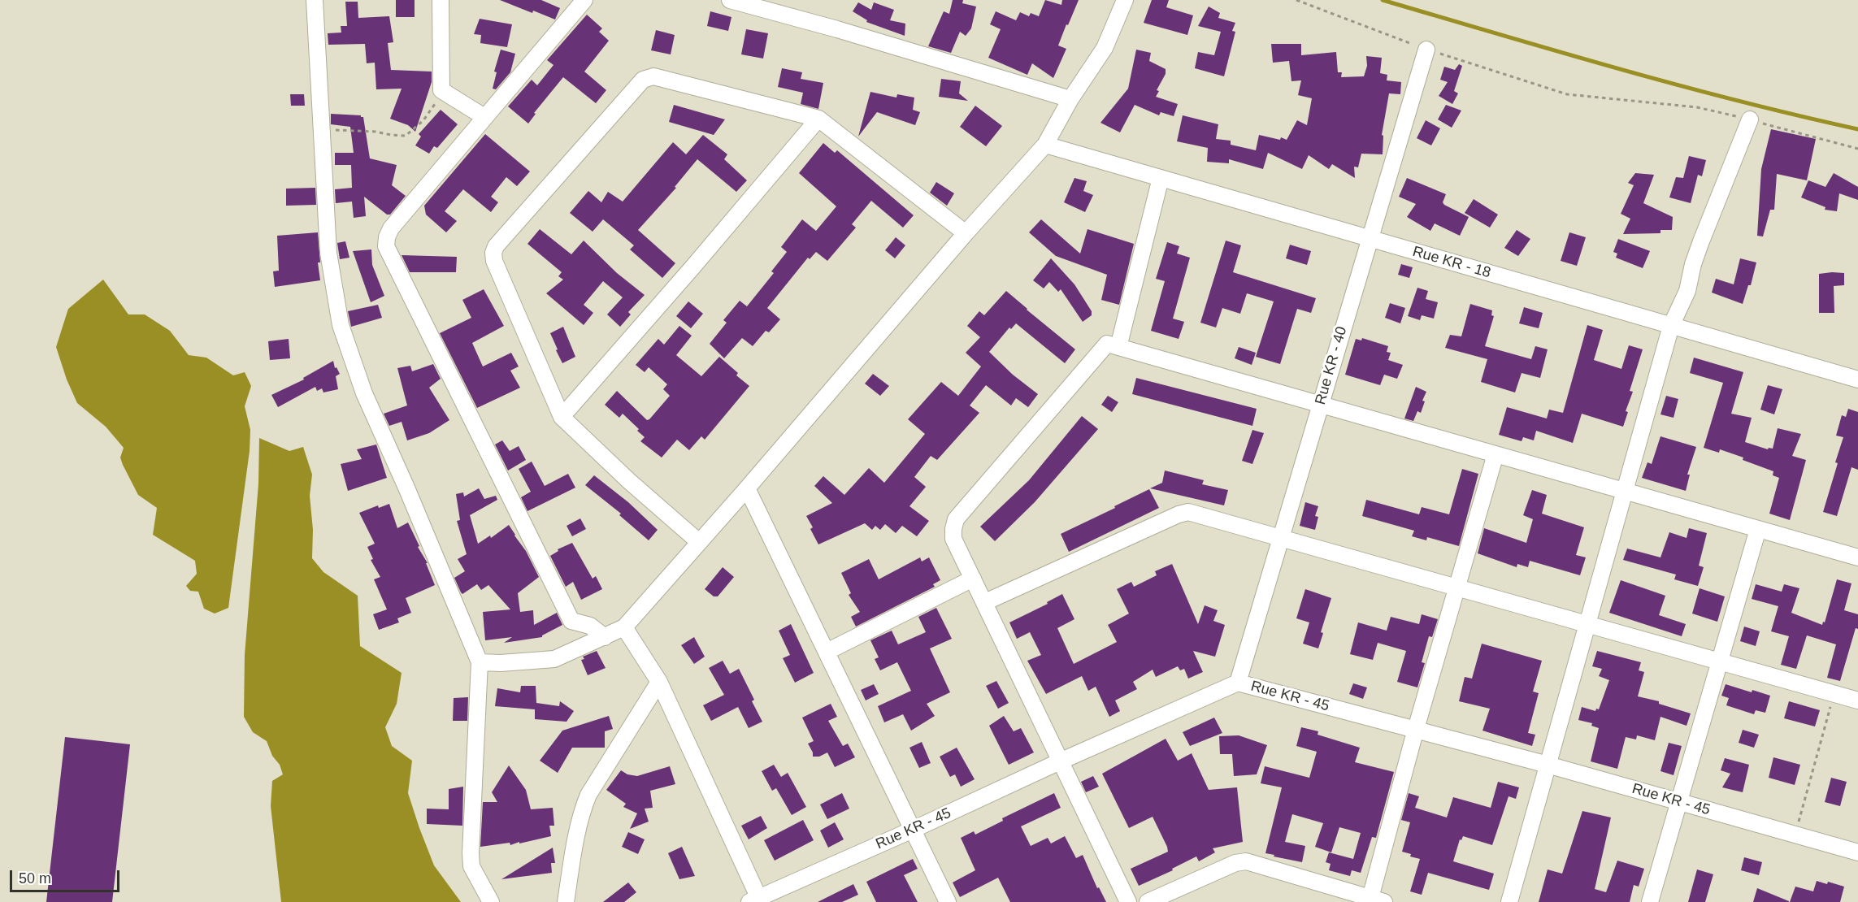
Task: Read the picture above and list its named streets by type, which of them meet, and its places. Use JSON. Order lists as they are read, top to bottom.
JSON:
{
  "streets": {
    "street": ["Rue KR - 18", "Rue KR - 40", "Rue KR - 45"]
  },
  "crossings": [
    ["Rue KR - 18", "Rue KR - 40"],
    ["Rue KR - 40", "Rue KR - 45"]
  ],
  "scale_bar": "50 m"
}
